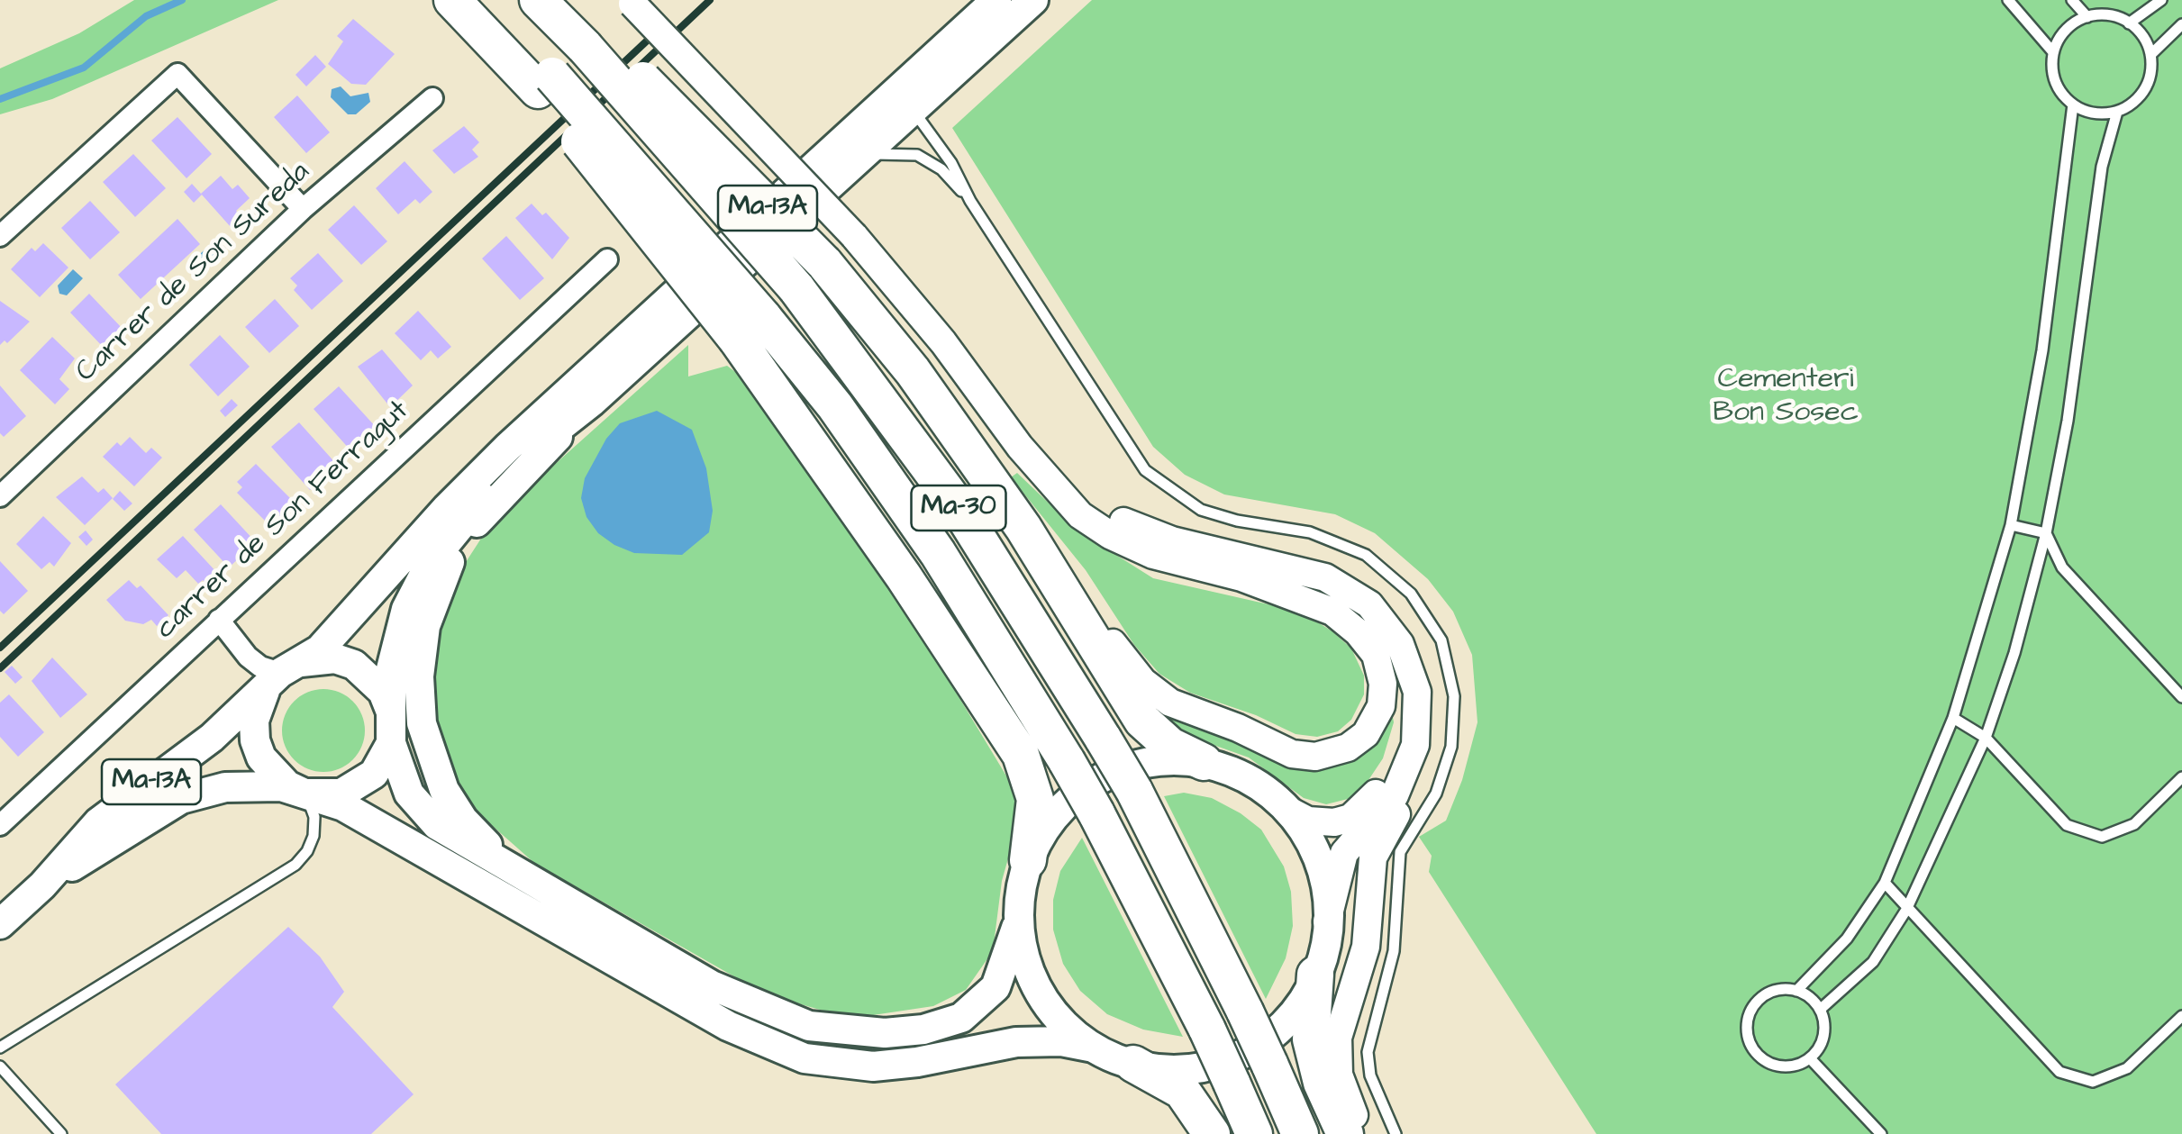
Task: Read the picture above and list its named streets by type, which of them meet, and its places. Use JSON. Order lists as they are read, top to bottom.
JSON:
{
  "streets": {
    "highway": ["Ma-30"],
    "main road": ["Ma-13A"],
    "street": ["Carrer de Son Sureda", "carrer de Son Ferragut"]
  },
  "parks": ["Cementeri Bon Sosec"]
}
